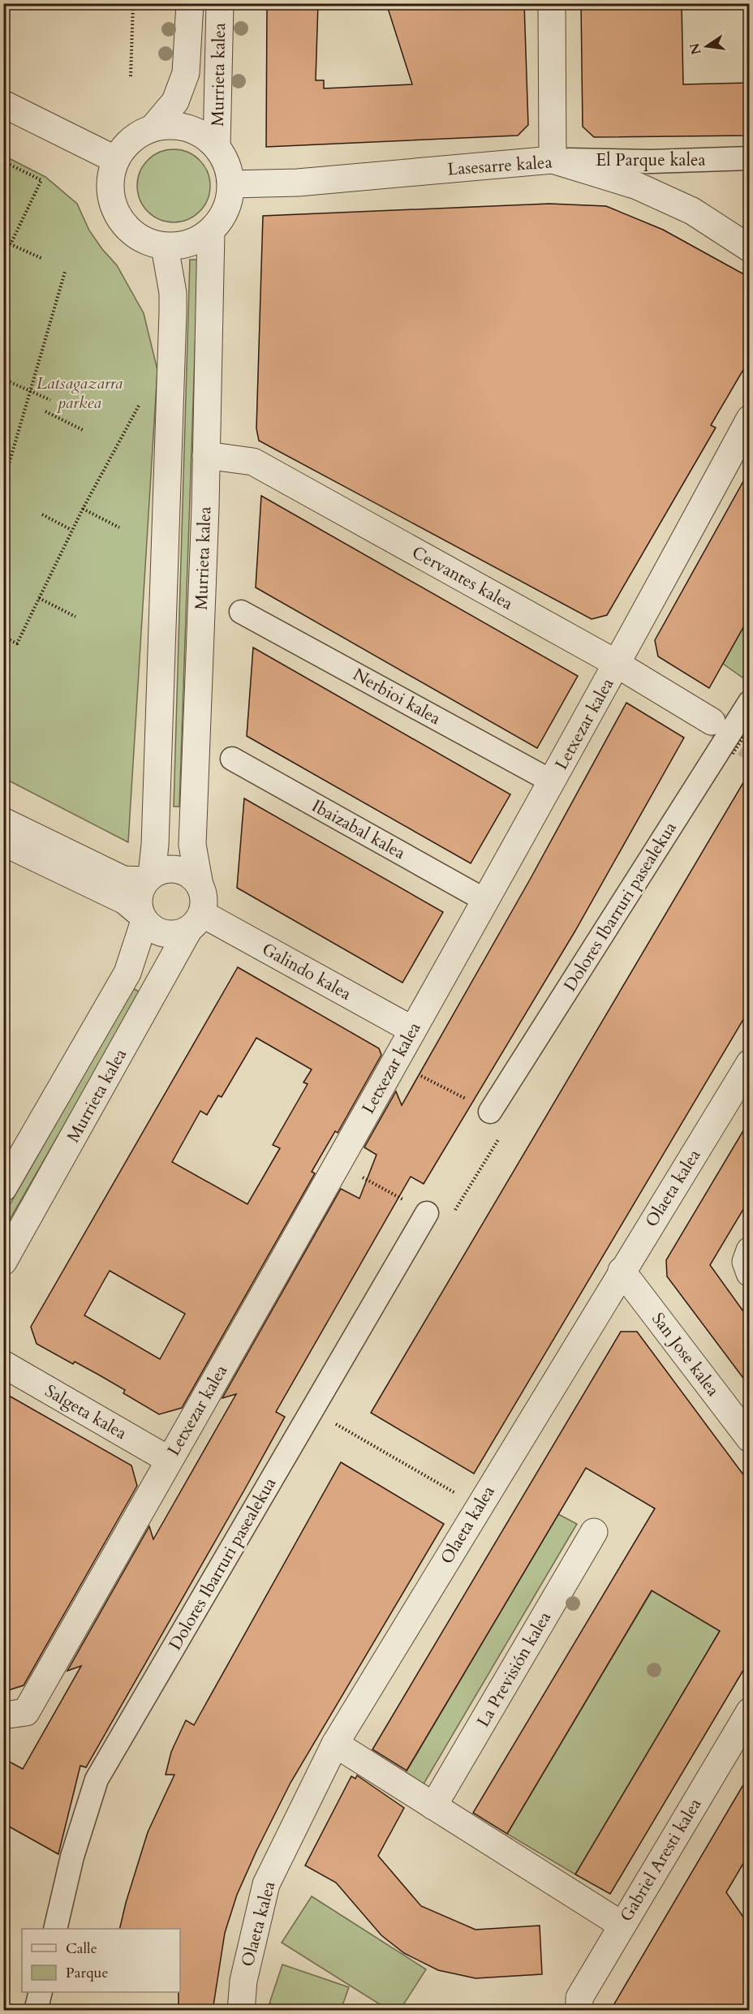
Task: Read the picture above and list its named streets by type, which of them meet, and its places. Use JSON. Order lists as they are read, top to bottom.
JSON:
{
  "streets": {
    "street": [
      "Murrieta kalea",
      "El Parque kalea",
      "Lasesarre kalea",
      "Cervantes kalea",
      "Nerbioi kalea",
      "Letxezar kalea",
      "Ibaizabal kalea",
      "Dolores Ibarruri pasealekua",
      "Galindo kalea",
      "Olaeta kalea",
      "San Jose kalea",
      "Salgeta kalea",
      "La Previsión kalea",
      "Gabriel Aresti kalea"
    ]
  },
  "crossings": [
    ["Murrieta kalea", "Lasesarre kalea"],
    ["Murrieta kalea", "Cervantes kalea"],
    ["Murrieta kalea", "Galindo kalea"],
    ["El Parque kalea", "Lasesarre kalea"],
    ["Cervantes kalea", "Letxezar kalea"],
    ["Nerbioi kalea", "Letxezar kalea"],
    ["Letxezar kalea", "Ibaizabal kalea"],
    ["Letxezar kalea", "Galindo kalea"],
    ["Letxezar kalea", "Salgeta kalea"],
    ["Olaeta kalea", "San Jose kalea"]
  ],
  "parks": ["Latsagazarra parkea"],
  "legend": ["Calle", "Parque"],
  "north": "left"
}
